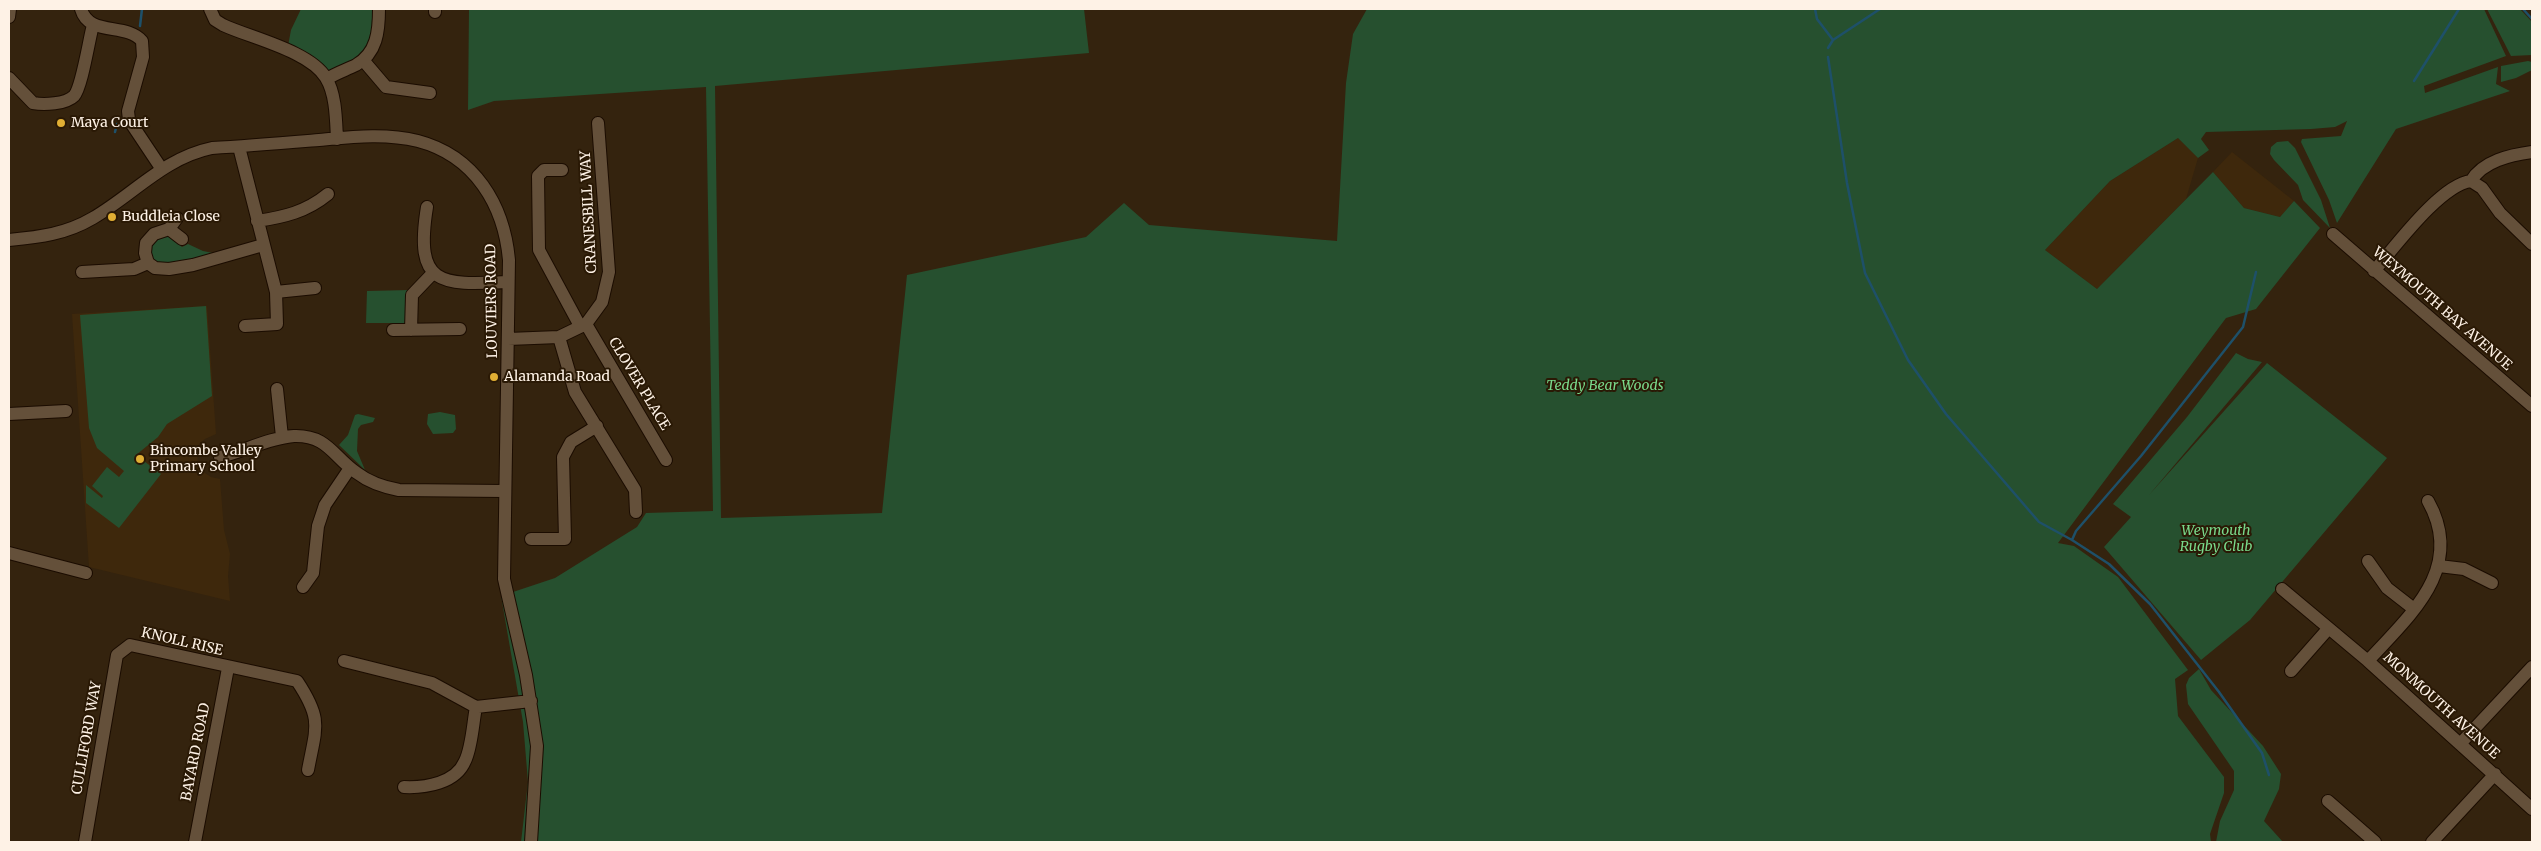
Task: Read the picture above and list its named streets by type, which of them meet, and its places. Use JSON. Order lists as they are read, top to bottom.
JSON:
{
  "streets": {
    "street": [
      "CRANESBILL WAY",
      "LOUVIERS ROAD",
      "WEYMOUTH BAY AVENUE",
      "CLOVER PLACE",
      "KNOLL RISE",
      "MONMOUTH AVENUE",
      "CULLIFORD WAY",
      "BAYARD ROAD"
    ]
  },
  "crossings": [
    ["CRANESBILL WAY", "CLOVER PLACE"],
    ["KNOLL RISE", "CULLIFORD WAY"],
    ["KNOLL RISE", "BAYARD ROAD"]
  ],
  "parks": ["Teddy Bear Woods", "Weymouth Rugby Club"],
  "places": [
    "Maya Court",
    "Buddleia Close",
    "Alamanda Road",
    "Bincombe Valley Primary School"
  ]
}
